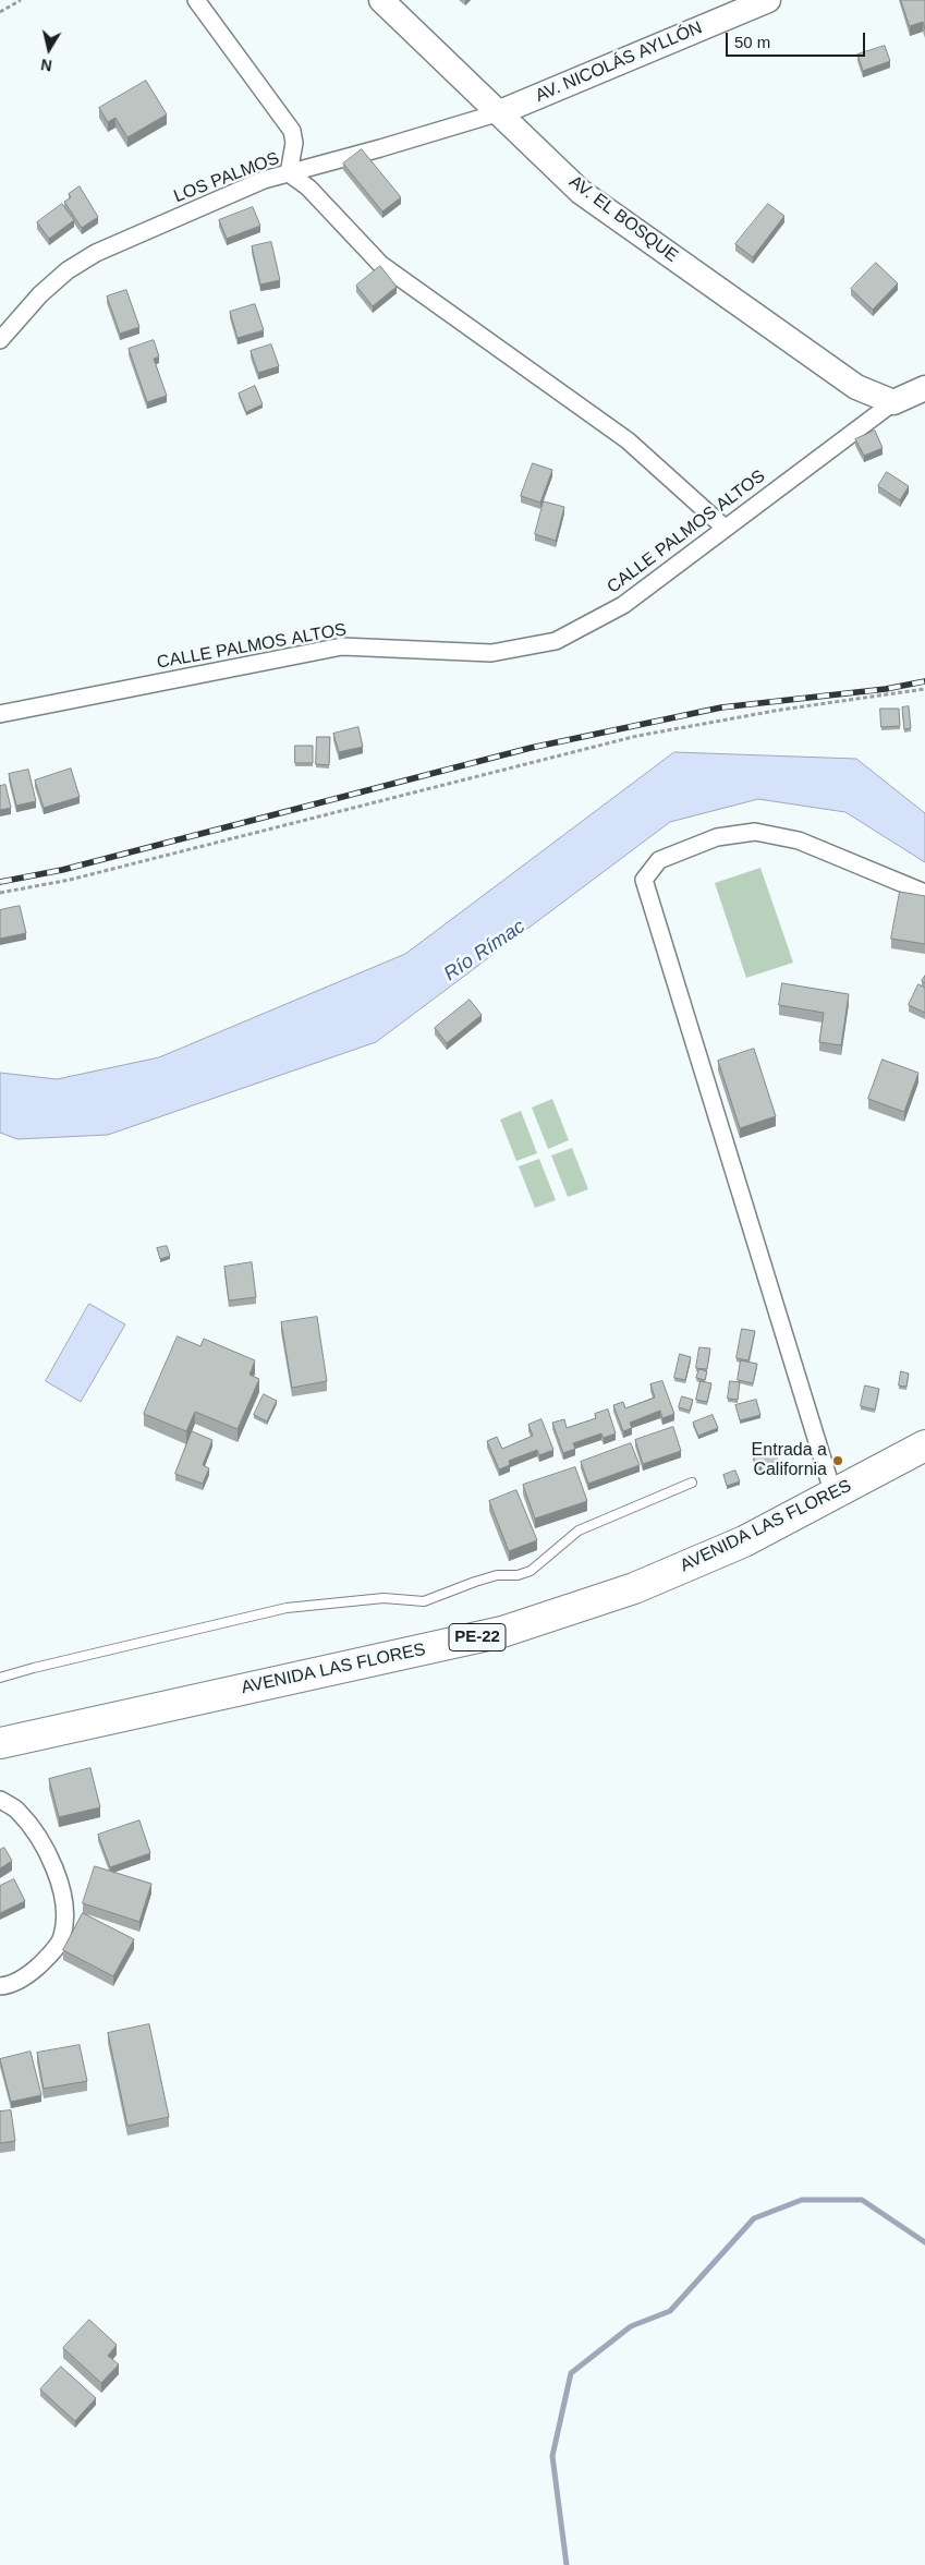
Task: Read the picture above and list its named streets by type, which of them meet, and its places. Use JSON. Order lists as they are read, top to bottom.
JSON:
{
  "streets": {
    "highway": ["AVENIDA LAS FLORES", "PE-22"],
    "street": [
      "AV. NICOLÁS AYLLÓN",
      "LOS PALMOS",
      "AV. EL BOSQUE",
      "CALLE PALMOS ALTOS"
    ]
  },
  "crossings": [
    ["AV. NICOLÁS AYLLÓN", "LOS PALMOS"],
    ["AV. NICOLÁS AYLLÓN", "AV. EL BOSQUE"],
    ["LOS PALMOS", "AV. EL BOSQUE"],
    ["AV. EL BOSQUE", "CALLE PALMOS ALTOS"]
  ],
  "water": ["Río Rímac"],
  "places": ["Entrada a California"],
  "scale_bar": "50 m",
  "north": "bottom"
}
